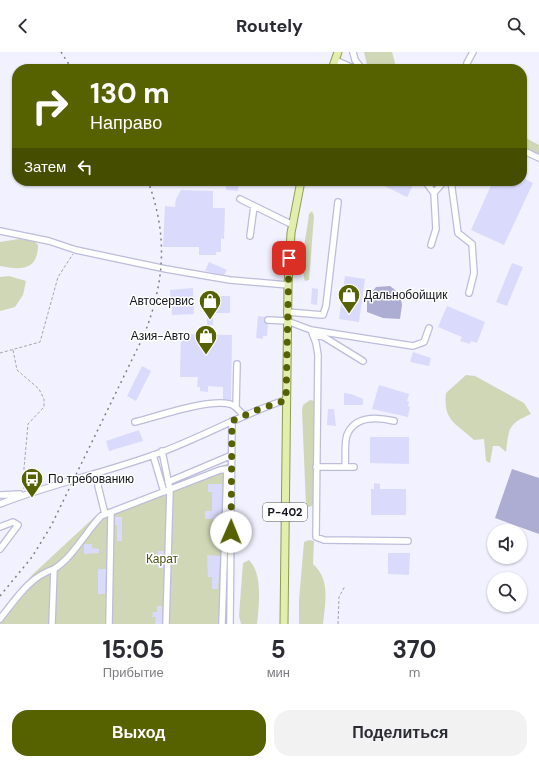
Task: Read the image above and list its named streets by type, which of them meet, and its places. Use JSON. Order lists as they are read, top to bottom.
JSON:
{
  "streets": {
    "main road": ["Р-402"]
  },
  "parks": ["Карат"],
  "places": {
    "shop": ["Дальнобойщик", "Автосервис", "Азия-Авто"],
    "bus stop": ["По требованию"]
  },
  "page": {
    "header": "Routely",
    "turn": ["130 m", "Направо"],
    "then": "Затем",
    "eta": [
      "15:05",
      "Прибытие",
      "5",
      "мин",
      "370",
      "m"
    ],
    "buttons": ["Выход", "Поделиться"]
  }
}
